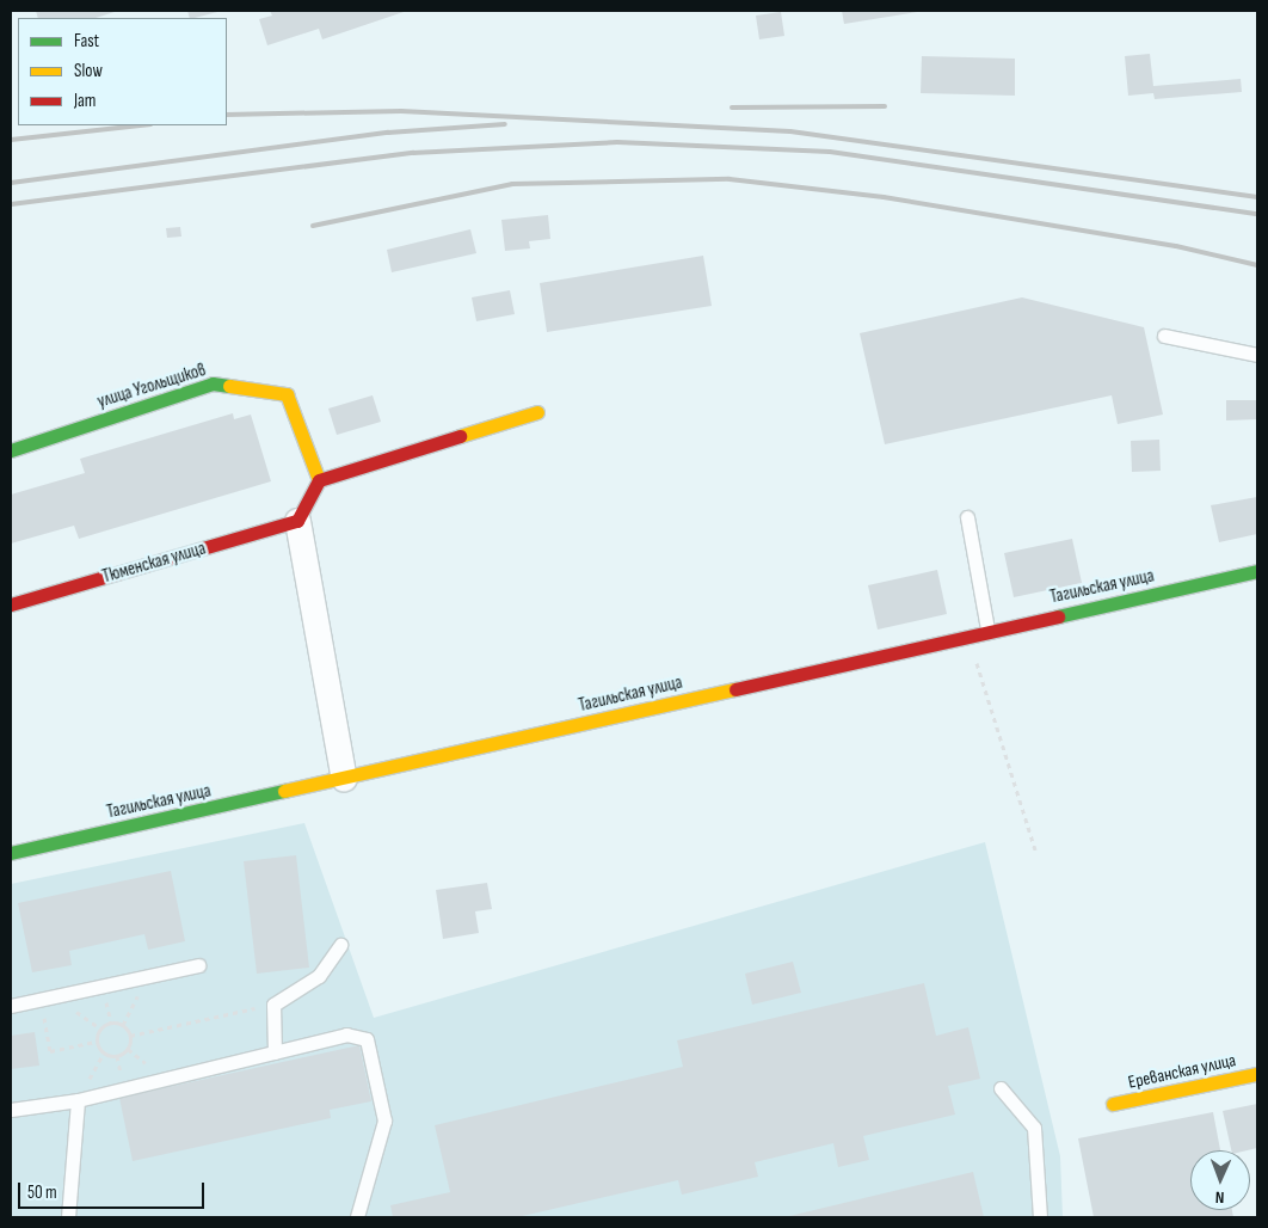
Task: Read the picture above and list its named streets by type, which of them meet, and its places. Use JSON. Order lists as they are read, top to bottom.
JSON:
{
  "streets": {
    "street": [
      "улица Угольщиков",
      "Тюменская улица",
      "Тагильская улица",
      "Ереванская улица"
    ]
  },
  "legend": ["Fast", "Slow", "Jam"],
  "scale_bar": "50 m",
  "north": "bottom"
}
